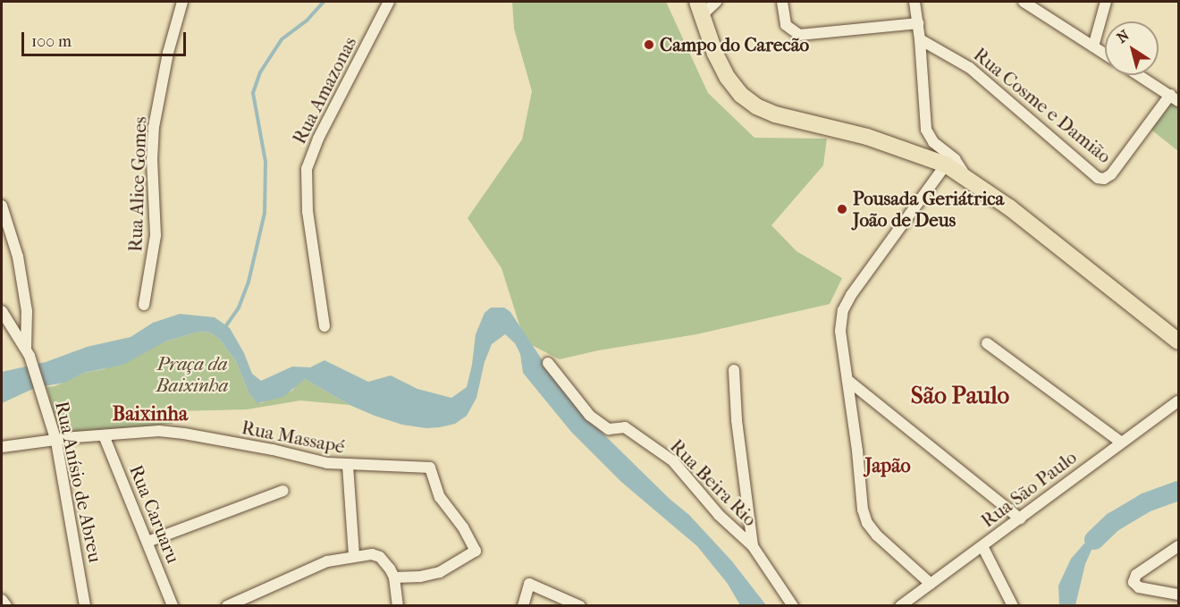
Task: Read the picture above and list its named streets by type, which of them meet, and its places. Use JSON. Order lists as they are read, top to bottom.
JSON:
{
  "streets": {
    "street": [
      "Rua Amazonas",
      "Rua Cosme e Damião",
      "Rua Alice Gomes",
      "Rua Massapé",
      "Rua Anísio de Abreu",
      "Rua Beira Rio",
      "Rua São Paulo",
      "Rua Caruaru"
    ]
  },
  "crossings": [
    ["Rua Massapé", "Rua Anísio de Abreu"],
    ["Rua Massapé", "Rua Caruaru"]
  ],
  "districts": ["São Paulo", "Baixinha", "Japão"],
  "parks": ["Praça da Baixinha"],
  "places": ["Campo do Carecão", "Pousada Geriátrica João de Deus"],
  "scale_bar": "100 m",
  "north": "top left"
}
